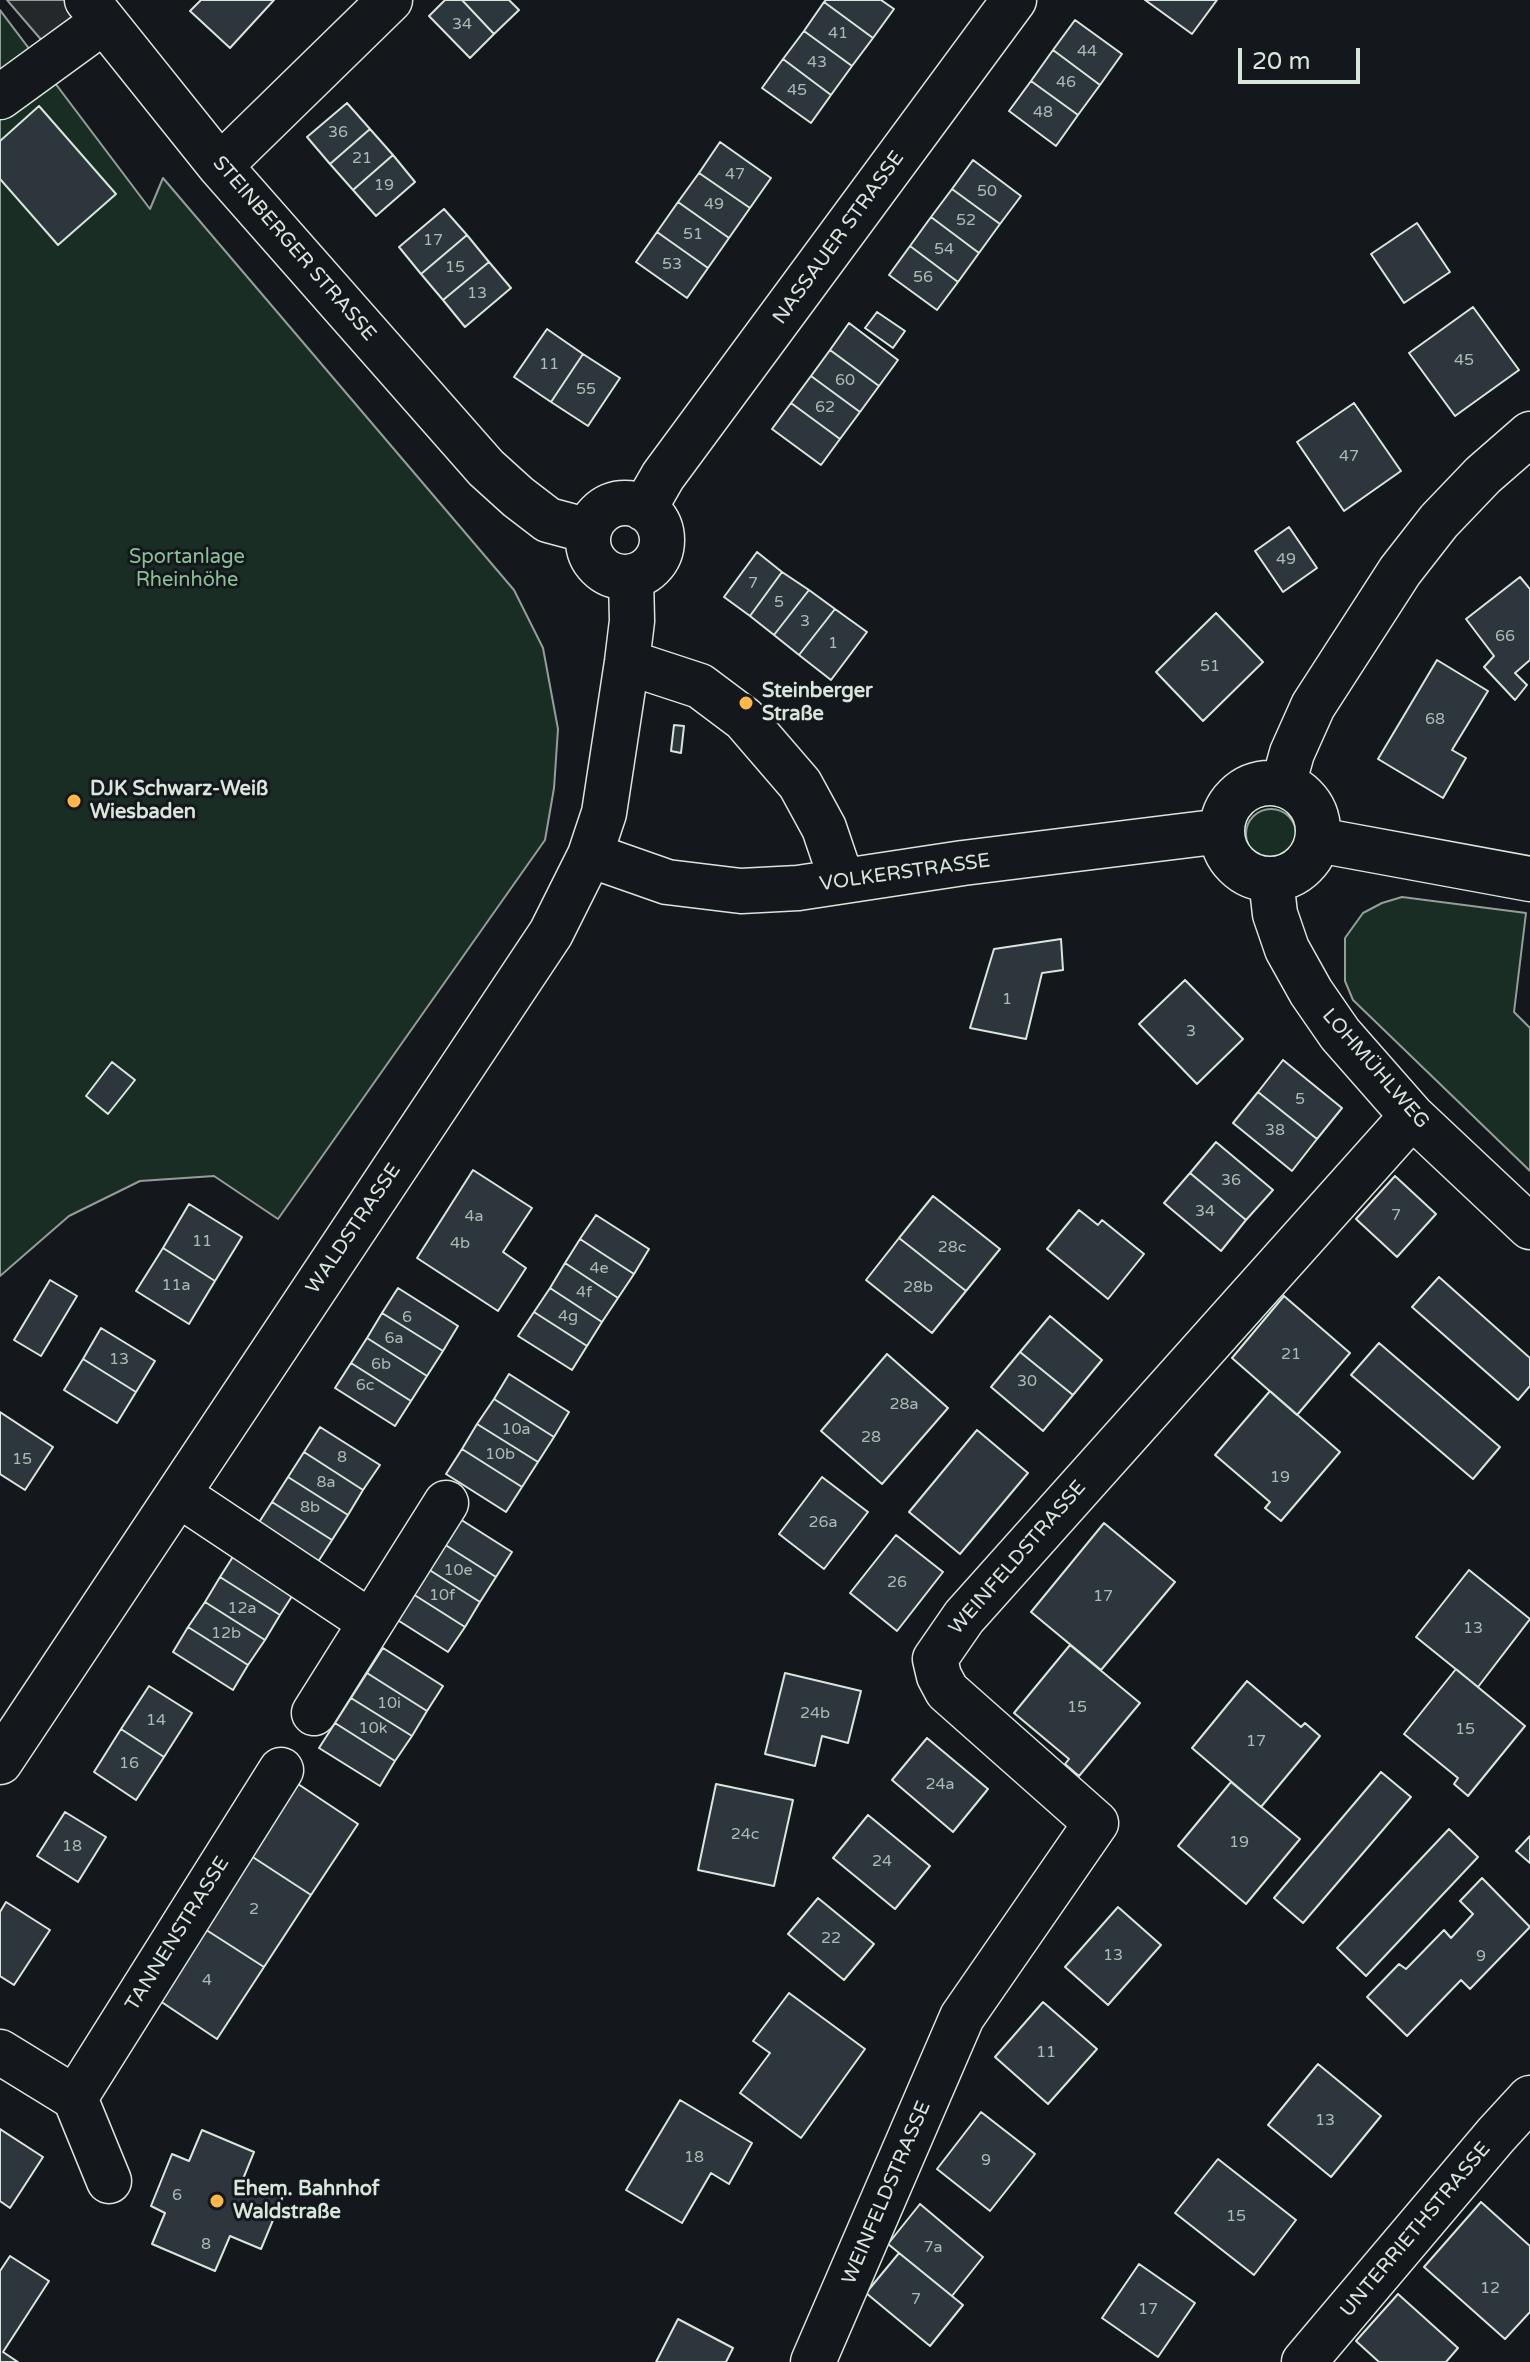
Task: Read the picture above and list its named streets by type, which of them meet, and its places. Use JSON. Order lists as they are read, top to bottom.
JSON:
{
  "streets": {
    "street": [
      "NASSAUER STRASSE",
      "STEINBERGER STRASSE",
      "VOLKERSTRASSE",
      "LOHMÜHLWEG",
      "WALDSTRASSE",
      "WEINFELDSTRASSE",
      "TANNENSTRASSE",
      "UNTERRIETHSTRASSE"
    ]
  },
  "crossings": [
    ["VOLKERSTRASSE", "LOHMÜHLWEG"],
    ["VOLKERSTRASSE", "WALDSTRASSE"],
    ["LOHMÜHLWEG", "WEINFELDSTRASSE"]
  ],
  "parks": ["Sportanlage Rheinhöhe"],
  "places": ["Steinberger Straße", "DJK Schwarz-Weiß Wiesbaden", "Ehem. Bahnhof Waldstraße"],
  "house_numbers": [
    "34",
    "41",
    "44",
    "43",
    "46",
    "45",
    "48",
    "36",
    "21",
    "47",
    "19",
    "50",
    "49",
    "52",
    "51",
    "17",
    "54",
    "53",
    "15",
    "56",
    "13",
    "45",
    "11",
    "60",
    "55",
    "62",
    "47",
    "49",
    "7",
    "5",
    "3",
    "66",
    "1",
    "51",
    "68",
    "1",
    "3",
    "5",
    "38",
    "36",
    "34",
    "7",
    "4a",
    "11",
    "4b",
    "28c",
    "4e",
    "11a",
    "28b",
    "4f",
    "4g",
    "6",
    "6a",
    "21",
    "13",
    "6b",
    "30",
    "6c",
    "28a",
    "10a",
    "28",
    "10b",
    "8",
    "15",
    "19",
    "8a",
    "8b",
    "26a",
    "10e",
    "26",
    "10f",
    "17",
    "12a",
    "13",
    "12b",
    "10i",
    "15",
    "24b",
    "14",
    "10k",
    "15",
    "17",
    "16",
    "24a",
    "24c",
    "19",
    "18",
    "24",
    "2",
    "22",
    "13",
    "9",
    "4",
    "11",
    "13",
    "18",
    "9",
    "6",
    "15",
    "8",
    "7a",
    "12",
    "7",
    "17"
  ],
  "scale_bar": "20 m"
}
